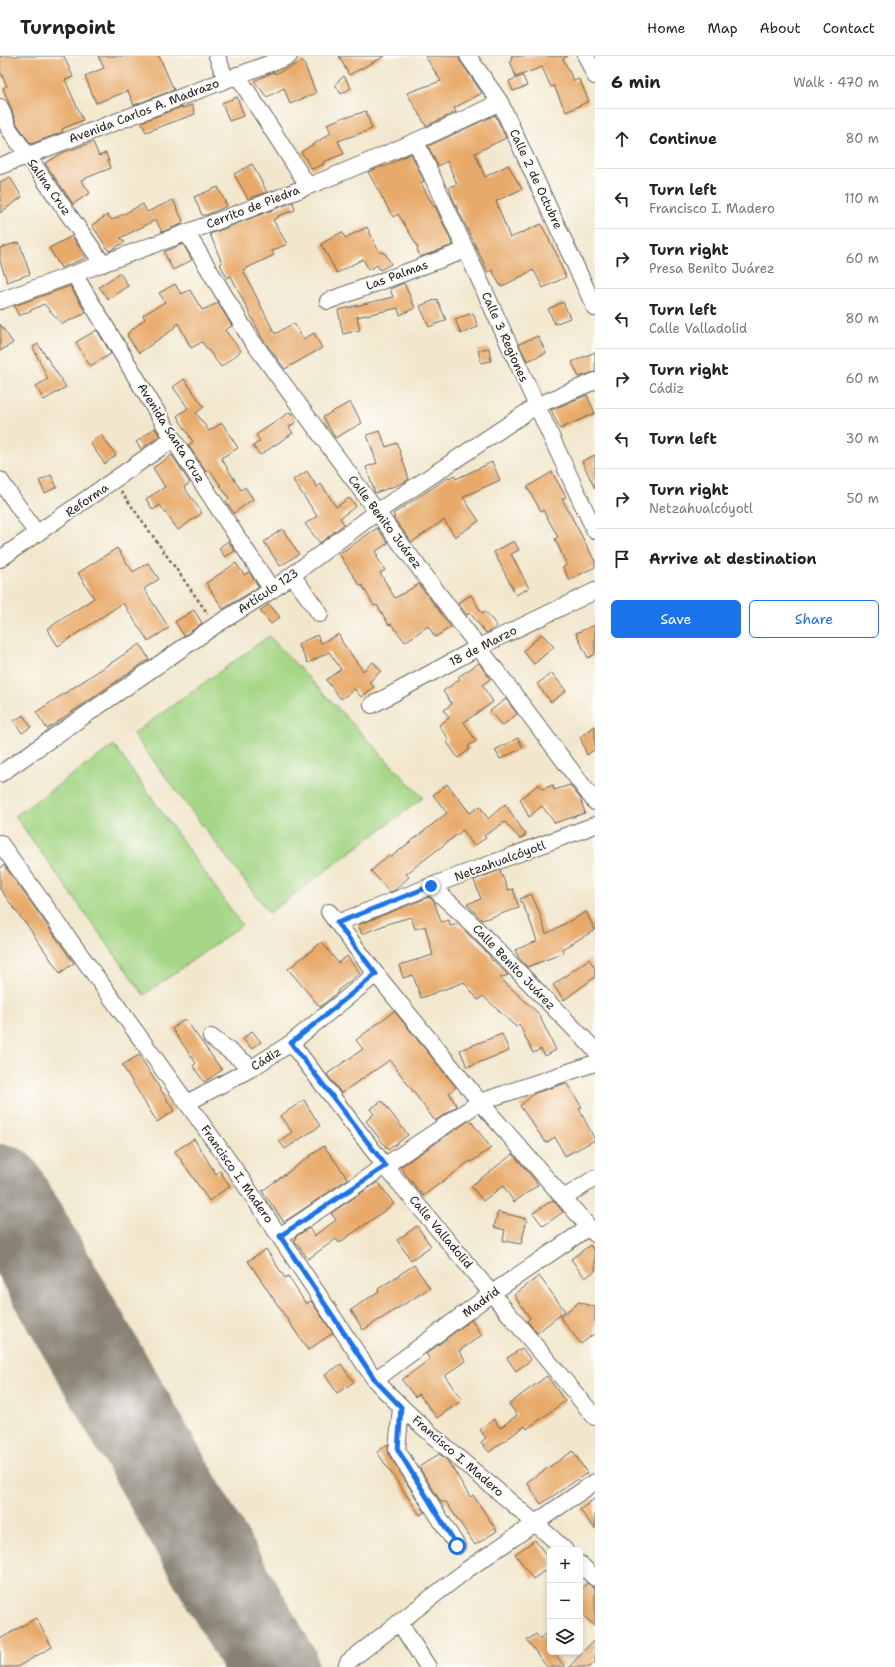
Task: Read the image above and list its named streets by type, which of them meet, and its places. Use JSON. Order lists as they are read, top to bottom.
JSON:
{
  "streets": {
    "street": [
      "Avenida Carlos A. Madrazo",
      "Calle 2 de Octubre",
      "Salina Cruz",
      "Cerrito de Piedra",
      "Las Palmas",
      "Calle 3 Regiones",
      "Avenida Santa Cruz",
      "Reforma",
      "Calle Benito Juárez",
      "Artículo 123",
      "18 de Marzo",
      "Netzahualcóyotl",
      "Cádiz",
      "Francisco I. Madero",
      "Calle Valladolid",
      "Madrid"
    ]
  },
  "crossings": [
    ["Avenida Carlos A. Madrazo", "Salina Cruz"],
    ["Calle 2 de Octubre", "Cerrito de Piedra"],
    ["Salina Cruz", "Cerrito de Piedra"],
    ["Cerrito de Piedra", "Calle 3 Regiones"],
    ["Cerrito de Piedra", "Avenida Santa Cruz"],
    ["Cerrito de Piedra", "Calle Benito Juárez"],
    ["Las Palmas", "Calle 3 Regiones"],
    ["Calle 3 Regiones", "Artículo 123"],
    ["Avenida Santa Cruz", "Reforma"],
    ["Avenida Santa Cruz", "Artículo 123"],
    ["Calle Benito Juárez", "Artículo 123"],
    ["Calle Benito Juárez", "18 de Marzo"],
    ["Calle Benito Juárez", "Netzahualcóyotl"],
    ["Netzahualcóyotl", "Cádiz"],
    ["Cádiz", "Francisco I. Madero"],
    ["Cádiz", "Calle Valladolid"],
    ["Francisco I. Madero", "Madrid"],
    ["Calle Valladolid", "Madrid"]
  ],
  "page": {
    "header": "Turnpoint",
    "nav": [
      "Home",
      "Map",
      "About",
      "Contact"
    ],
    "heading": ["6 min", "Walk · 470 m"],
    "list": [
      ["Continue", "80 m"],
      ["Turn left", "Francisco I. Madero", "110 m"],
      ["Turn right", "Presa Benito Juárez", "60 m"],
      ["Turn left", "Calle Valladolid", "80 m"],
      ["Turn right", "Cádiz", "60 m"],
      ["Turn left", "30 m"],
      ["Turn right", "Netzahualcóyotl", "50 m"],
      "Arrive at destination"
    ],
    "buttons": ["Save", "Share"],
    "map_buttons": ["+", "−"]
  }
}
